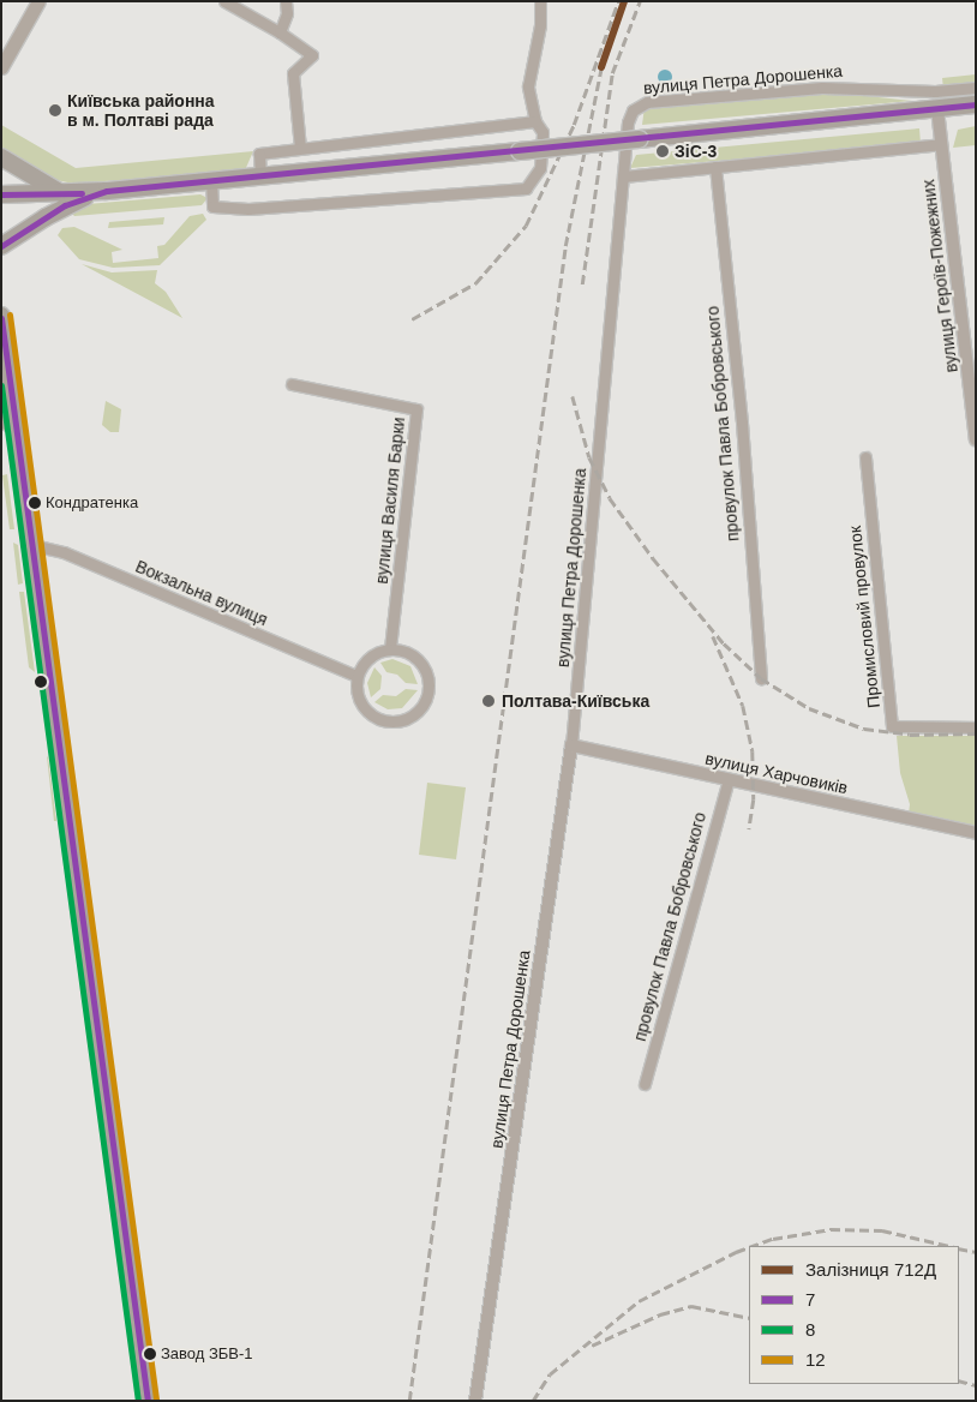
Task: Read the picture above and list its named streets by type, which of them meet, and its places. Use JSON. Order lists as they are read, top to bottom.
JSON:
{
  "streets": {
    "street": [
      "вулиця Петра Дорошенка",
      "вулиця Героїв-Пожежних",
      "провулок Павла Бобровського",
      "вулиця Василя Барки",
      "Вокзальна вулиця",
      "Промисловий провулок",
      "вулиця Харчовиків"
    ]
  },
  "crossings": [
    ["вулиця Петра Дорошенка", "вулиця Харчовиків"],
    ["провулок Павла Бобровського", "вулиця Харчовиків"],
    ["вулиця Василя Барки", "Вокзальна вулиця"]
  ],
  "places": [
    "Київська районна в м. Полтаві рада",
    "ЗіС-3",
    "Кондратенка",
    "Полтава-Київська",
    "Завод ЗБВ-1"
  ],
  "lines": [
    "rail line 712Д",
    "transit line 7",
    "transit line 12",
    "transit line 8"
  ],
  "legend": [
    "Залізниця 712Д",
    "7",
    "8",
    "12"
  ]
}
